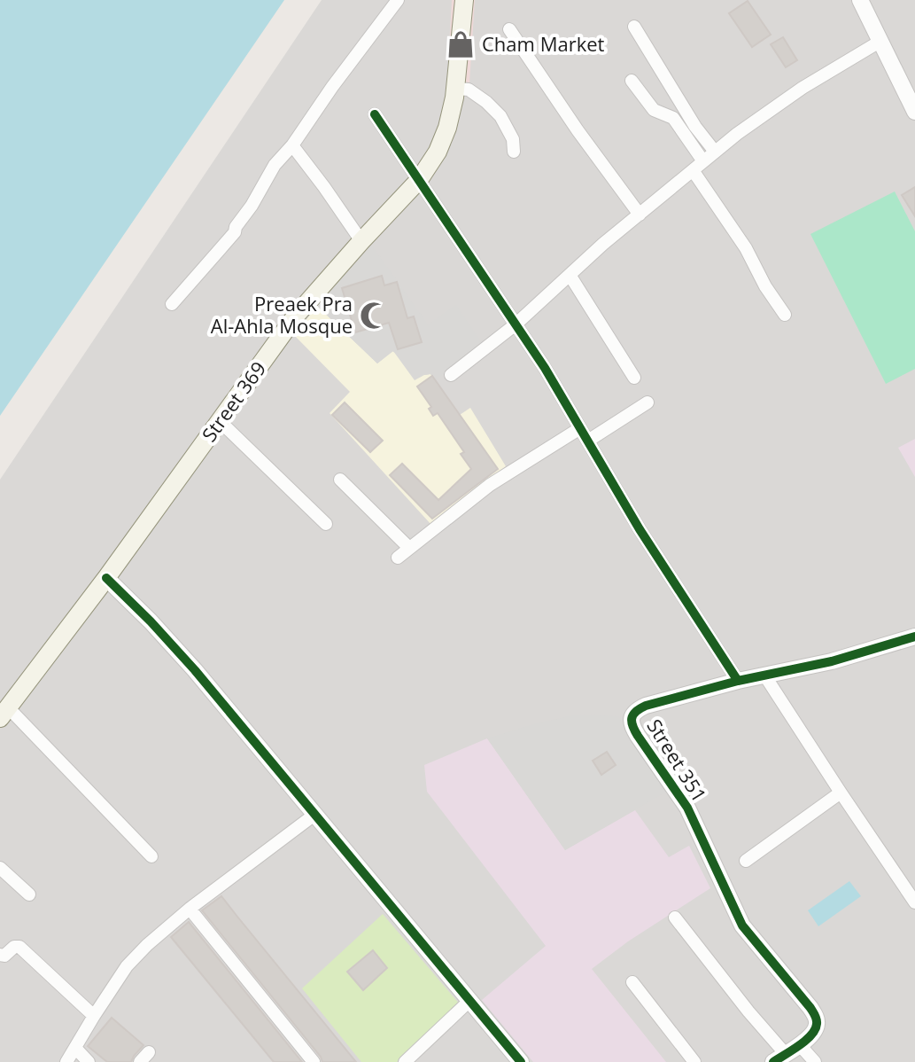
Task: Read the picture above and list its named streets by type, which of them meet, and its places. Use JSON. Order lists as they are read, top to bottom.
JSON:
{
  "streets": {
    "main road": ["Street 369"],
    "street": ["Street 351"]
  },
  "places": {
    "shop": ["Cham Market"],
    "mosque": ["Preaek Pra Al-Ahla Mosque"]
  }
}
